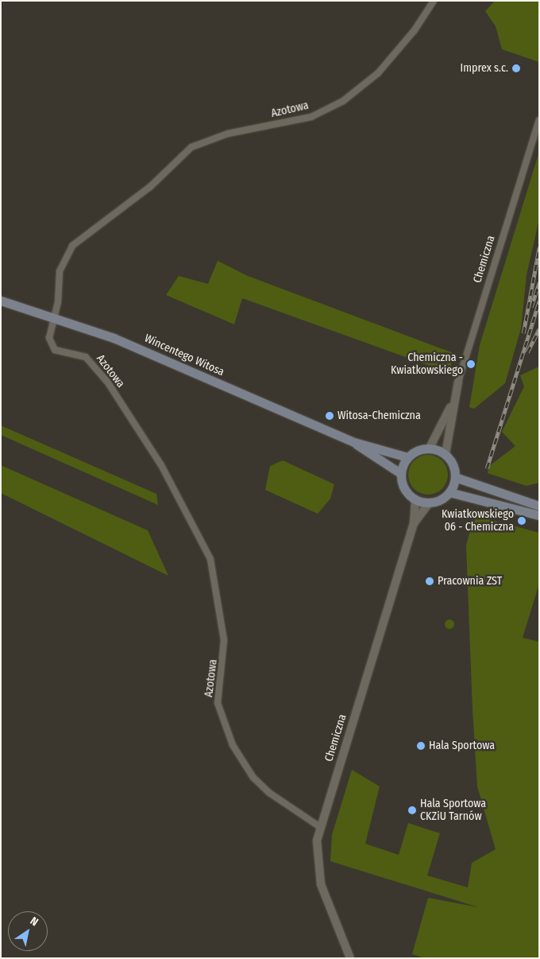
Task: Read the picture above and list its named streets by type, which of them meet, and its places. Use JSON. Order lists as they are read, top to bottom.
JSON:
{
  "streets": {
    "main road": ["Wincentego Witosa"],
    "street": ["Azotowa", "Chemiczna"]
  },
  "crossings": [
    ["Azotowa", "Chemiczna"],
    ["Azotowa", "Wincentego Witosa"],
    ["Chemiczna", "Wincentego Witosa"]
  ],
  "places": [
    "Imprex s.c.",
    "Chemiczna - Kwiatkowskiego",
    "Witosa-Chemiczna",
    "Kwiatkowskiego 06 - Chemiczna",
    "Pracownia ZST",
    "Hala Sportowa",
    "Hala Sportowa CKZiU Tarnów"
  ],
  "north": "top right"
}
